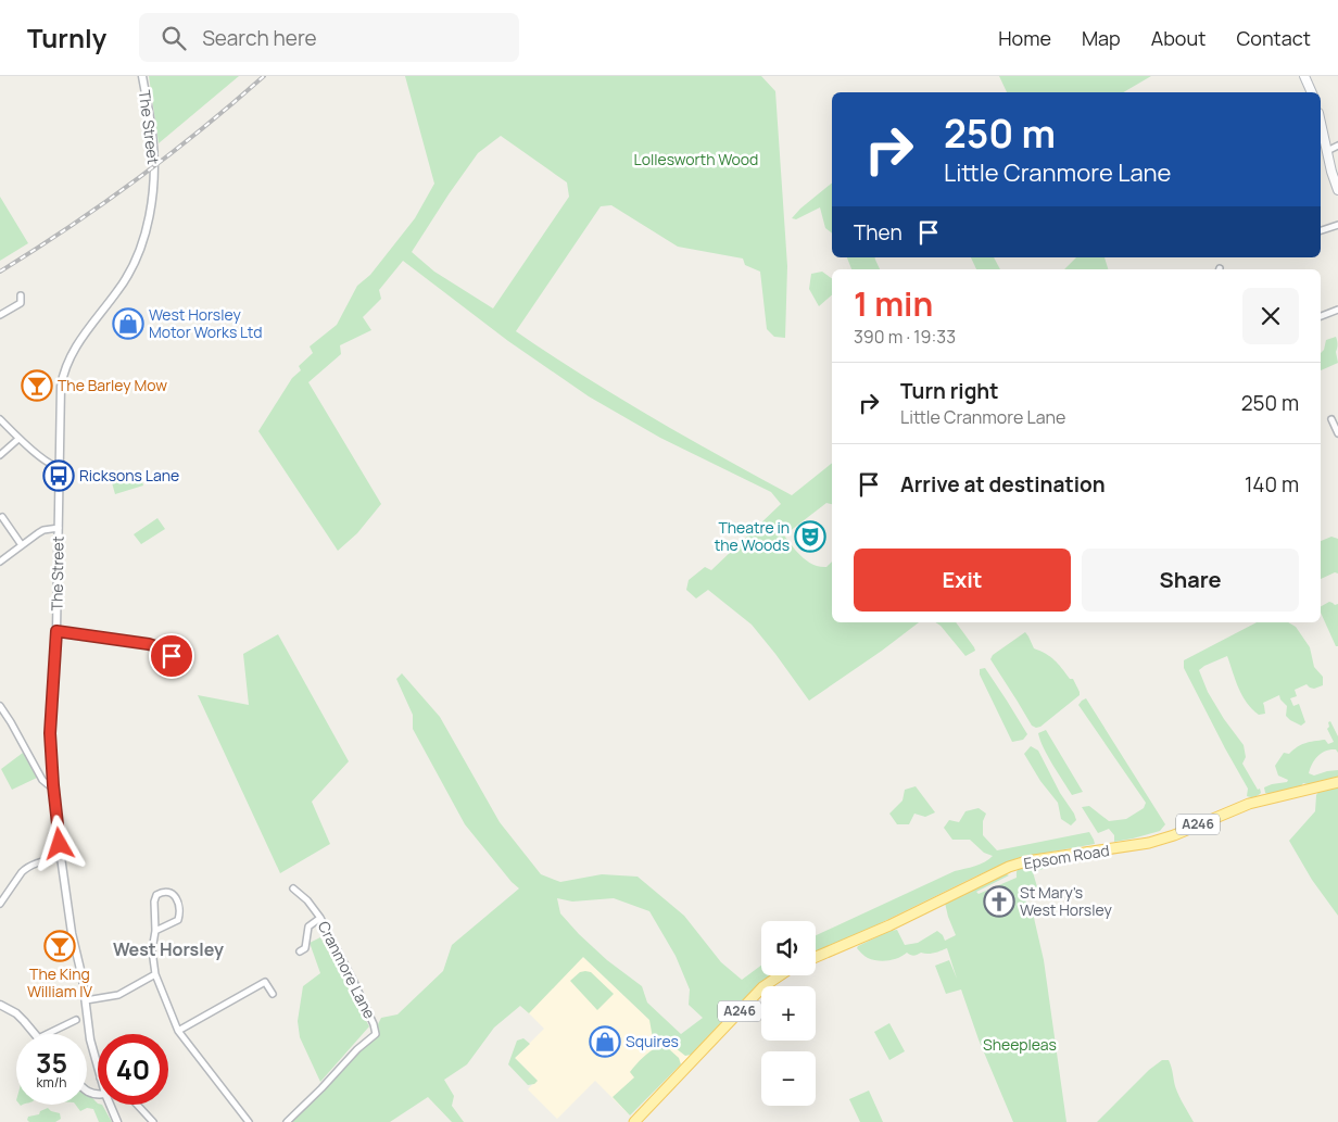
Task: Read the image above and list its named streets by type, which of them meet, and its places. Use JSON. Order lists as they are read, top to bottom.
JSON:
{
  "streets": {
    "main road": ["A246", "Epsom Road"],
    "street": ["The Street", "Cranmore Lane"]
  },
  "districts": ["West Horsley"],
  "parks": ["Lollesworth Wood", "Sheepleas"],
  "places": {
    "shop": ["West Horsley Motor Works Ltd", "Squires"],
    "bar": ["The Barley Mow", "The King William IV"],
    "bus stop": ["Ricksons Lane"],
    "theatre": ["Theatre in the Woods"],
    "church": ["St Mary's West Horsley"]
  },
  "page": {
    "header": "Turnly",
    "search": "Search here",
    "nav": [
      "Home",
      "Map",
      "About",
      "Contact"
    ],
    "turn": ["250 m", "Little Cranmore Lane"],
    "then": "Then",
    "heading": ["1 min", "390 m · 19:33"],
    "list": [
      {
        "name": "Turn right",
        "note": "Little Cranmore Lane",
        "value": "250 m"
      },
      {
        "name": "Arrive at destination",
        "value": "140 m"
      }
    ],
    "buttons": ["Exit", "Share"],
    "map_buttons": ["+", "−"],
    "speed": "35 km/h",
    "limit": "40"
  }
}
